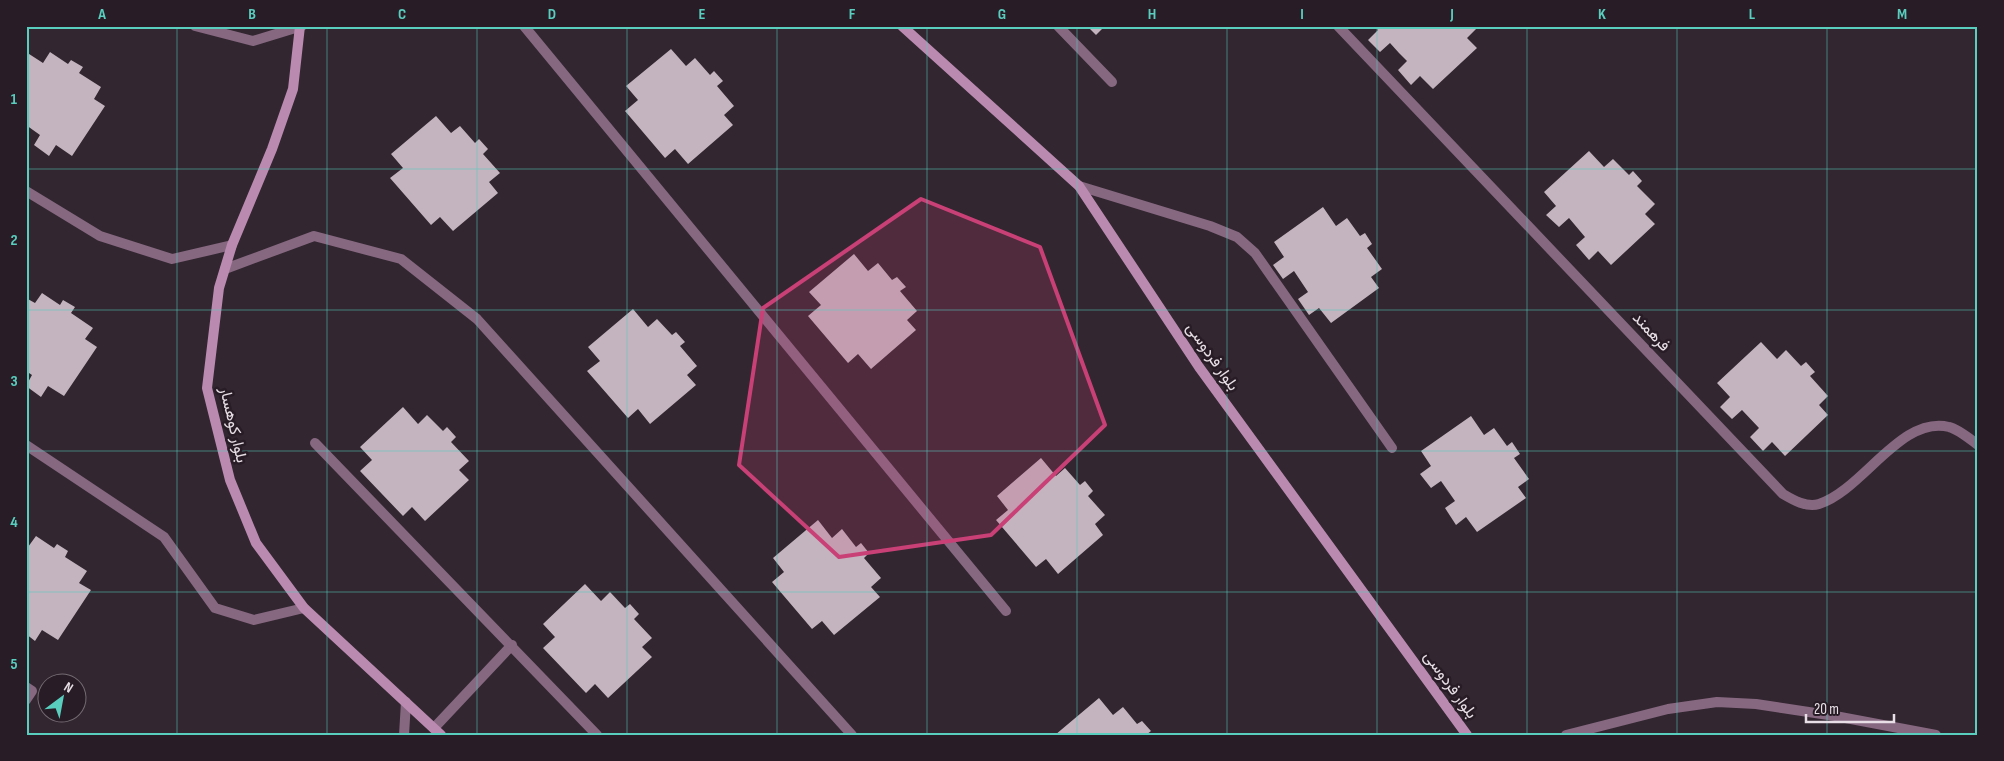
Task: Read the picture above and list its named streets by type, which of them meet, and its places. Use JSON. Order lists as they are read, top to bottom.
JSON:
{
  "streets": {
    "main road": ["بلوار فردوسی", "بلوار کوهسار"],
    "street": ["فرهمند"]
  },
  "scale_bar": "20 m",
  "north": "top right",
  "grid": {
    "columns": [
      "A",
      "B",
      "C",
      "D",
      "E",
      "F",
      "G",
      "H",
      "I",
      "J",
      "K",
      "L",
      "M"
    ],
    "rows": [
      "1",
      "2",
      "3",
      "4",
      "5"
    ]
  }
}
